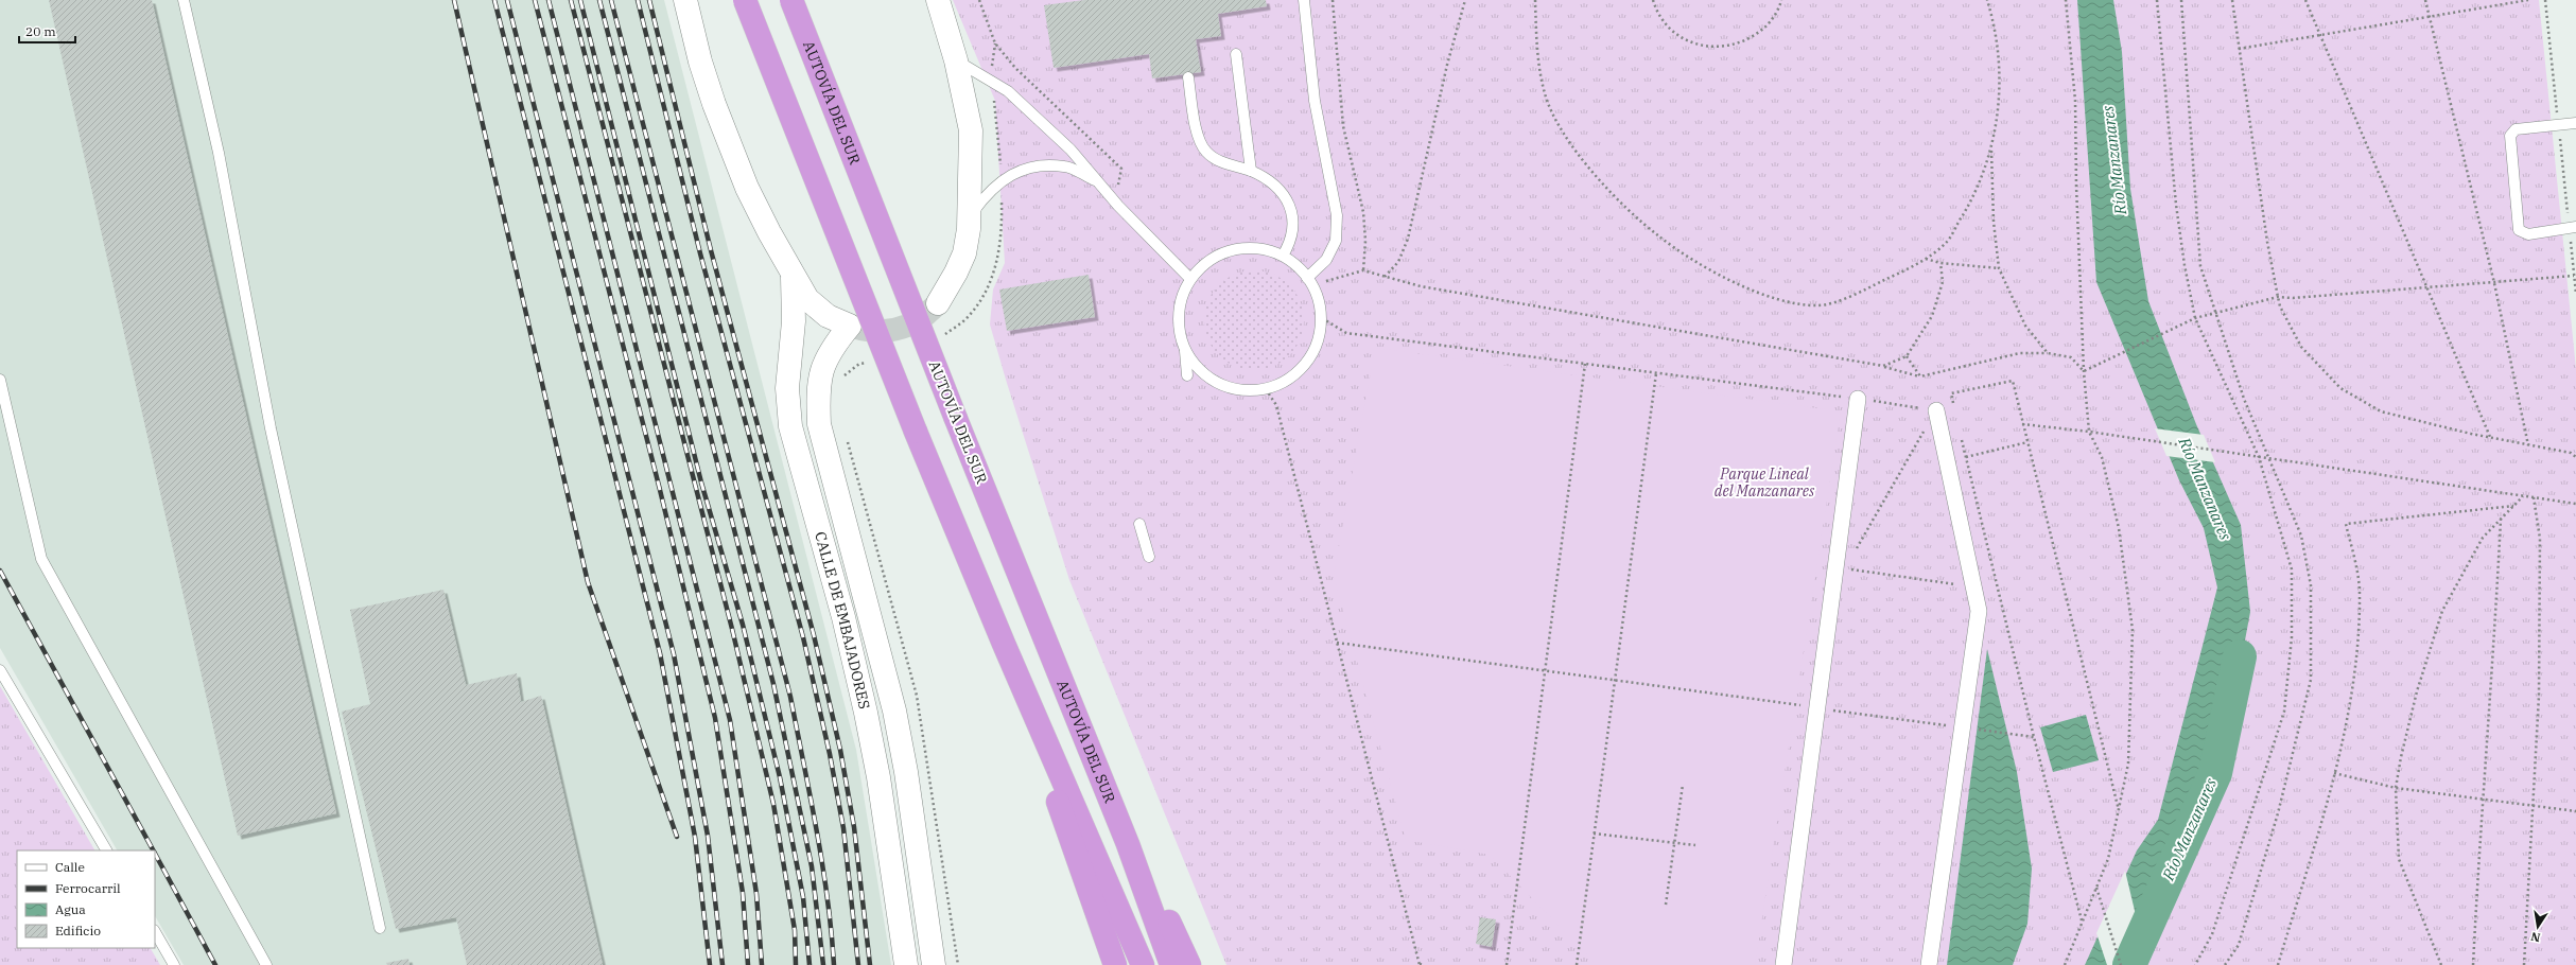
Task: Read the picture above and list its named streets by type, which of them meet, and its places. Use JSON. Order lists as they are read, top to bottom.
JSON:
{
  "streets": {
    "highway": ["AUTOVÍA DEL SUR"],
    "main road": ["CALLE DE EMBAJADORES"]
  },
  "water": ["Río Manzanares"],
  "parks": ["Parque Lineal del Manzanares"],
  "legend": [
    "Calle",
    "Ferrocarril",
    "Agua",
    "Edificio"
  ],
  "scale_bar": "20 m",
  "north": "bottom"
}
